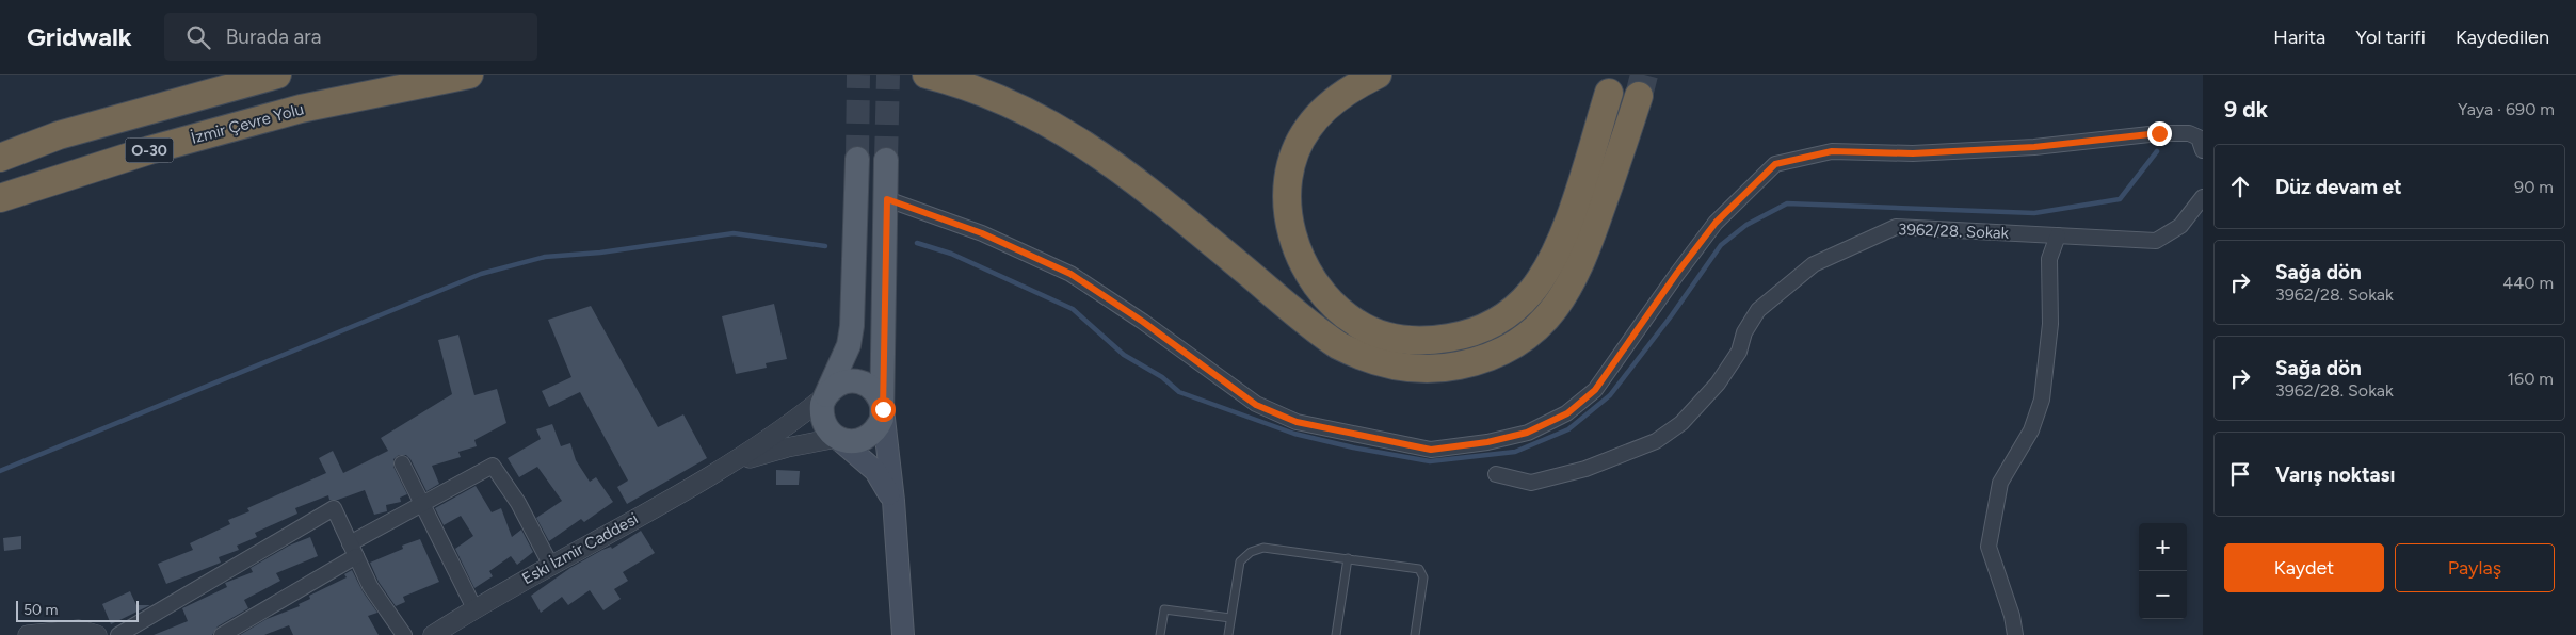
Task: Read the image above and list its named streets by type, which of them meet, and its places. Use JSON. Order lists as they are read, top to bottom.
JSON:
{
  "streets": {
    "highway": ["İzmir Çevre Yolu", "O-30"],
    "street": ["3962/28. Sokak", "Eski İzmir Caddesi"]
  },
  "scale_bar": "50 m",
  "page": {
    "header": "Gridwalk",
    "search": "Burada ara",
    "nav": ["Harita", "Yol tarifi", "Kaydedilen"],
    "heading": ["9 dk", "Yaya · 690 m"],
    "list": [
      ["Düz devam et", "90 m"],
      ["Sağa dön", "3962/28. Sokak", "440 m"],
      ["Sağa dön", "3962/28. Sokak", "160 m"],
      "Varış noktası"
    ],
    "map_buttons": ["+", "−"],
    "buttons": ["Kaydet", "Paylaş"],
    "scale": "50 m"
  }
}
